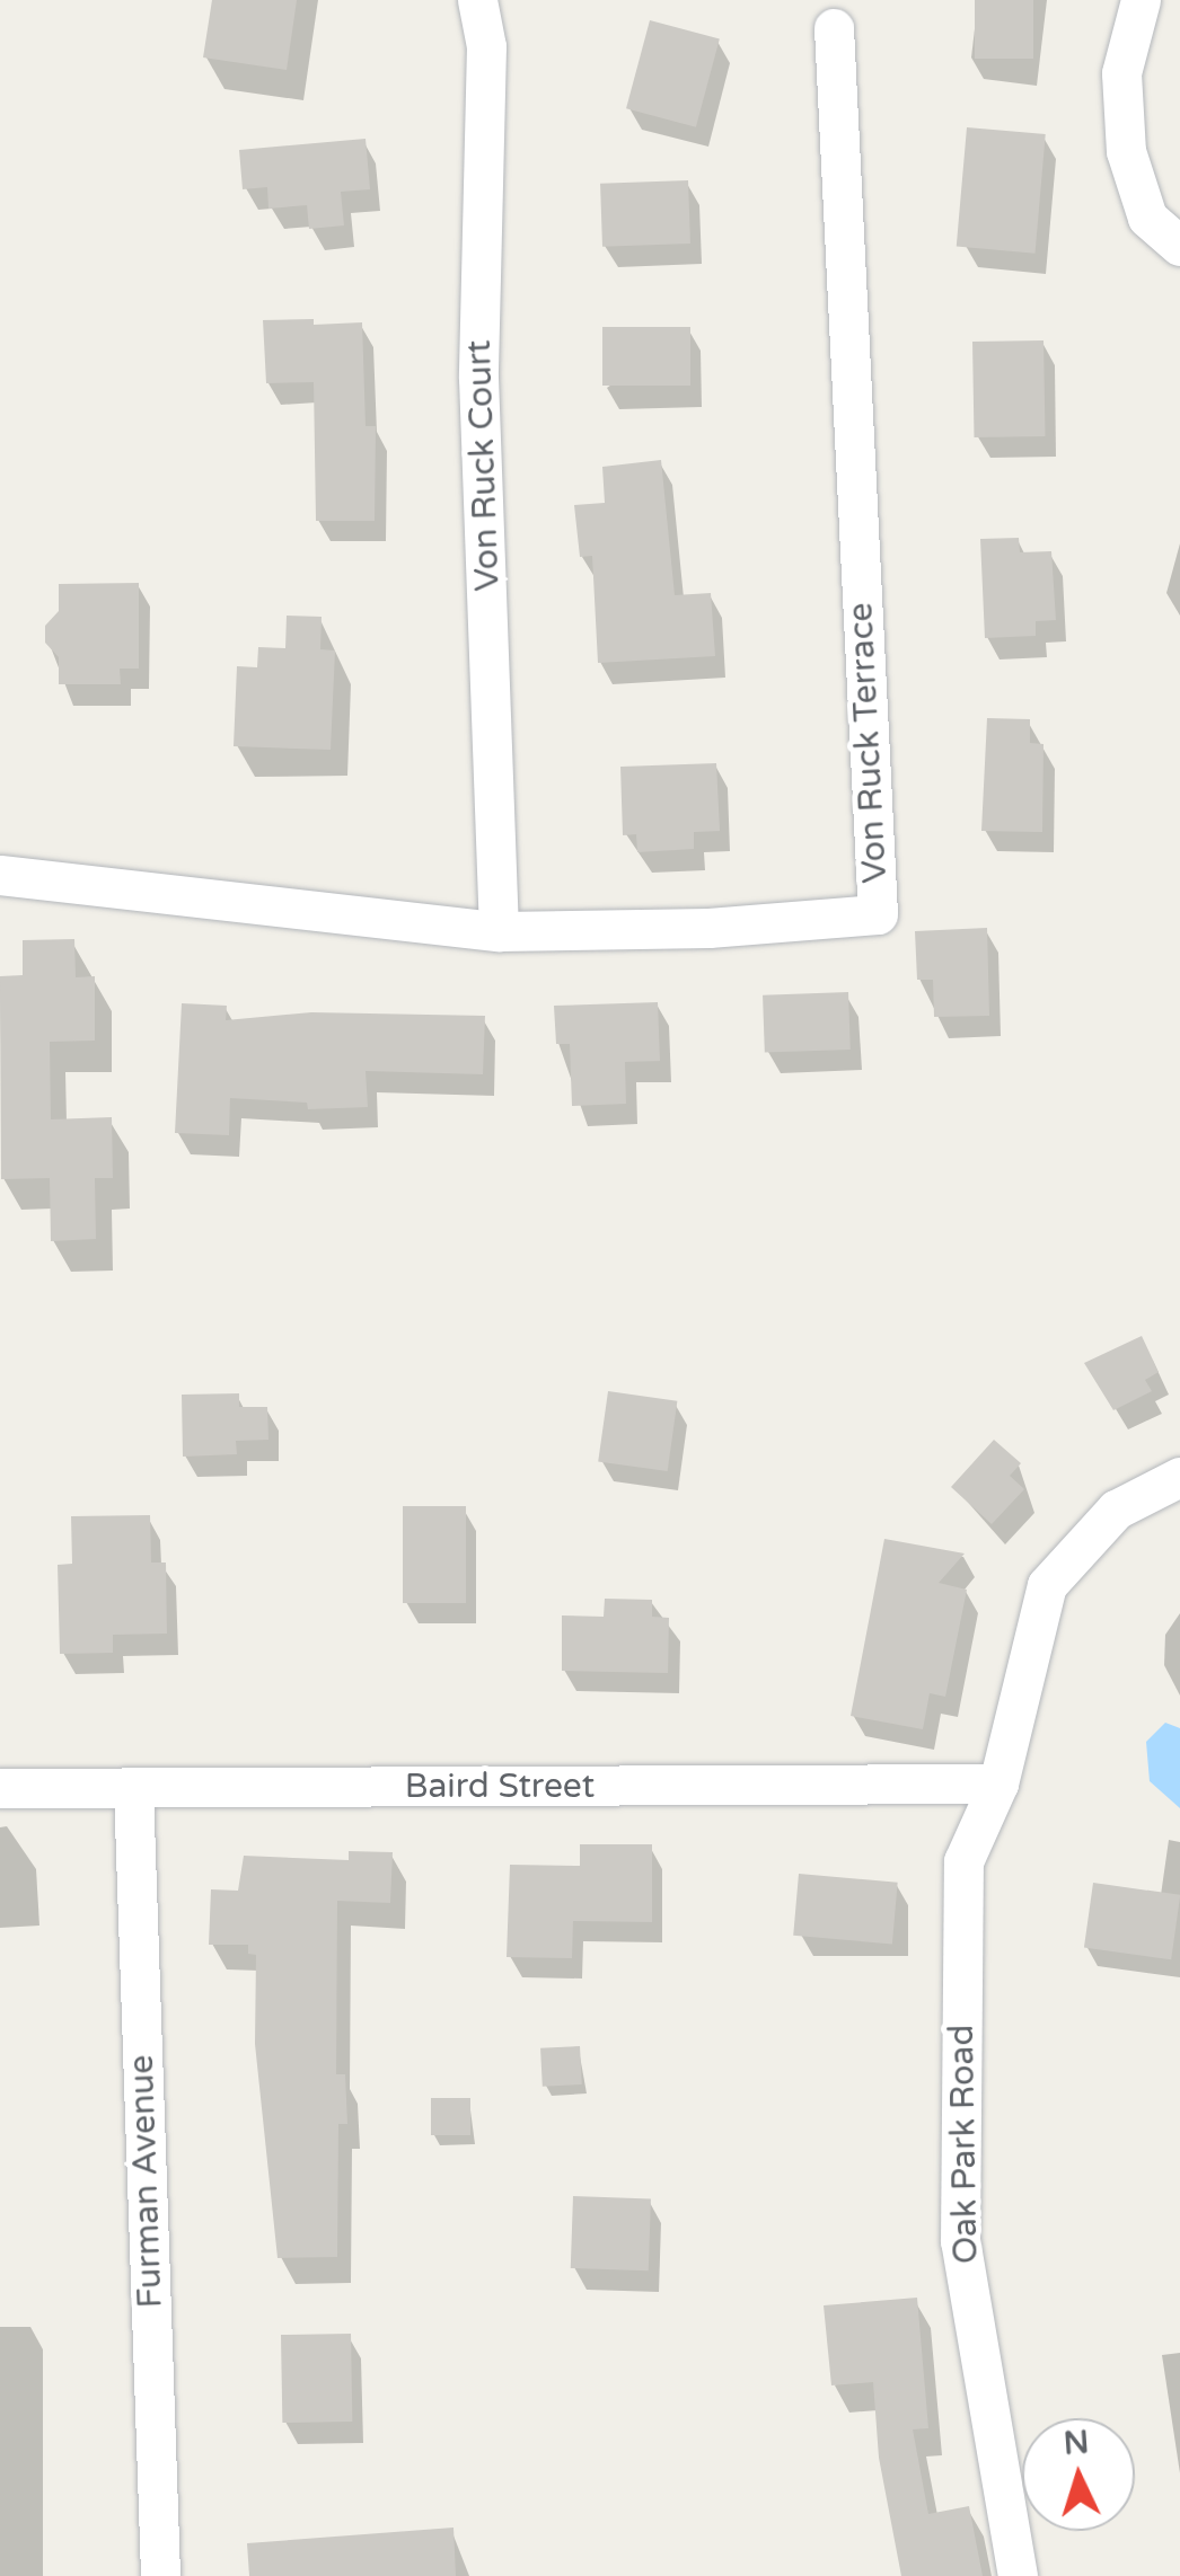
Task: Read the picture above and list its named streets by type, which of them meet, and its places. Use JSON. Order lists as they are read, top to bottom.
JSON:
{
  "streets": {
    "street": [
      "Von Ruck Court",
      "Von Ruck Terrace",
      "Baird Street",
      "Oak Park Road",
      "Furman Avenue"
    ]
  },
  "crossings": [
    ["Von Ruck Court", "Von Ruck Terrace"],
    ["Baird Street", "Oak Park Road"],
    ["Baird Street", "Furman Avenue"]
  ],
  "north": "top"
}
